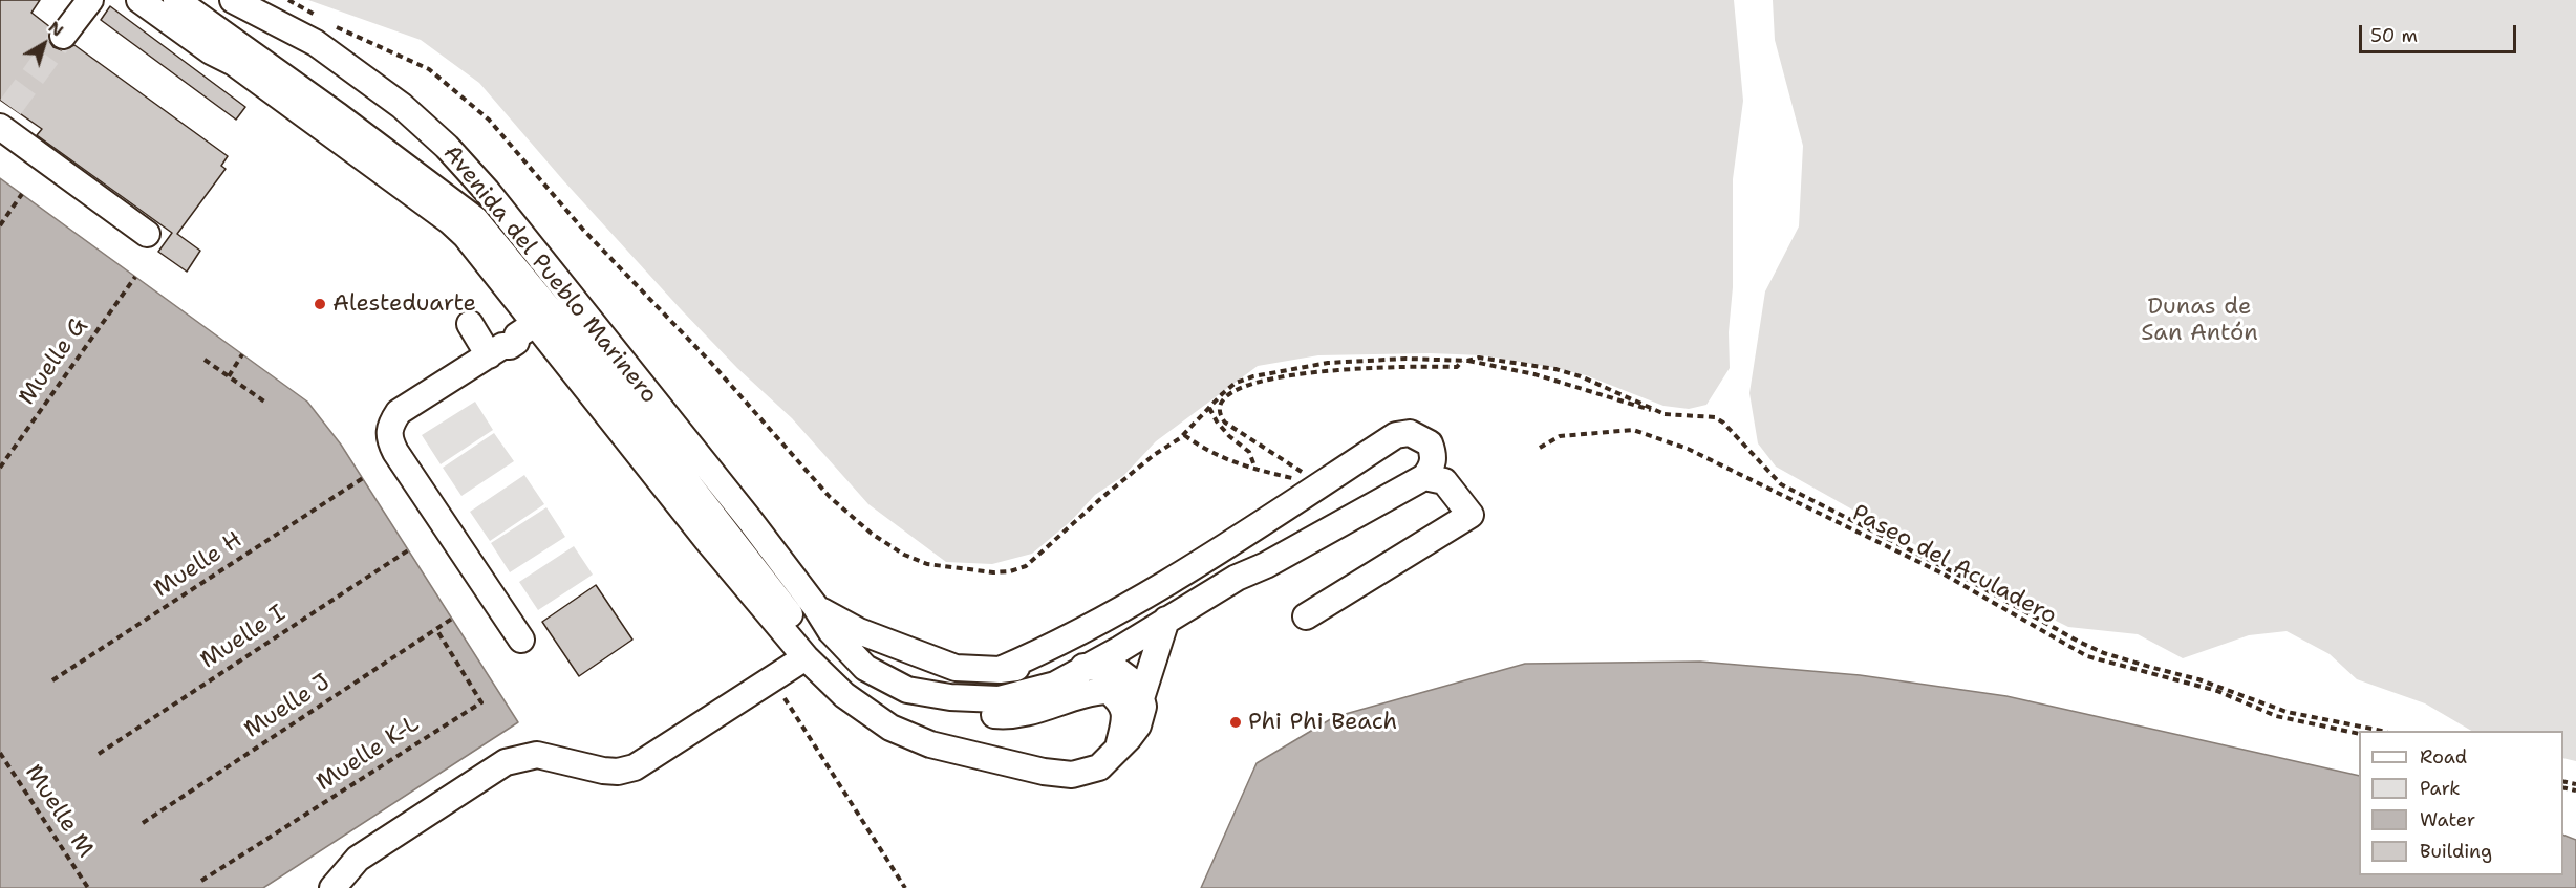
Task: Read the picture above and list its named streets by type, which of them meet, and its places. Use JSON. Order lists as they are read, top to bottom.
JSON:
{
  "streets": {
    "street": ["Avenida del Pueblo Marinero"],
    "path": [
      "Muelle G",
      "Muelle H",
      "Paseo del Aculadero",
      "Muelle I",
      "Muelle J",
      "Muelle K-L",
      "Muelle M"
    ]
  },
  "crossings": [
    ["Muelle J", "Muelle K-L"]
  ],
  "parks": ["Dunas de San Antón"],
  "places": ["Alesteduarte", "Phi Phi Beach"],
  "legend": [
    "Road",
    "Park",
    "Water",
    "Building"
  ],
  "scale_bar": "50 m",
  "north": "top right"
}
